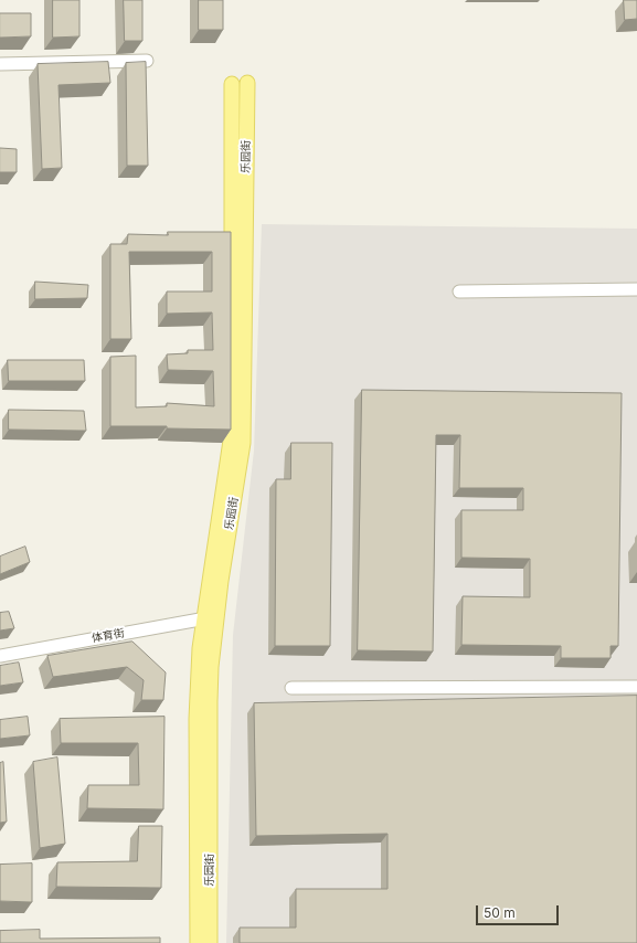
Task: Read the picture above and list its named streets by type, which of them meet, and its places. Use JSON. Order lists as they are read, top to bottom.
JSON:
{
  "streets": {
    "main road": ["乐园街"],
    "street": ["体育街"]
  },
  "crossings": [
    ["乐园街", "体育街"]
  ],
  "scale_bar": "50 m"
}
